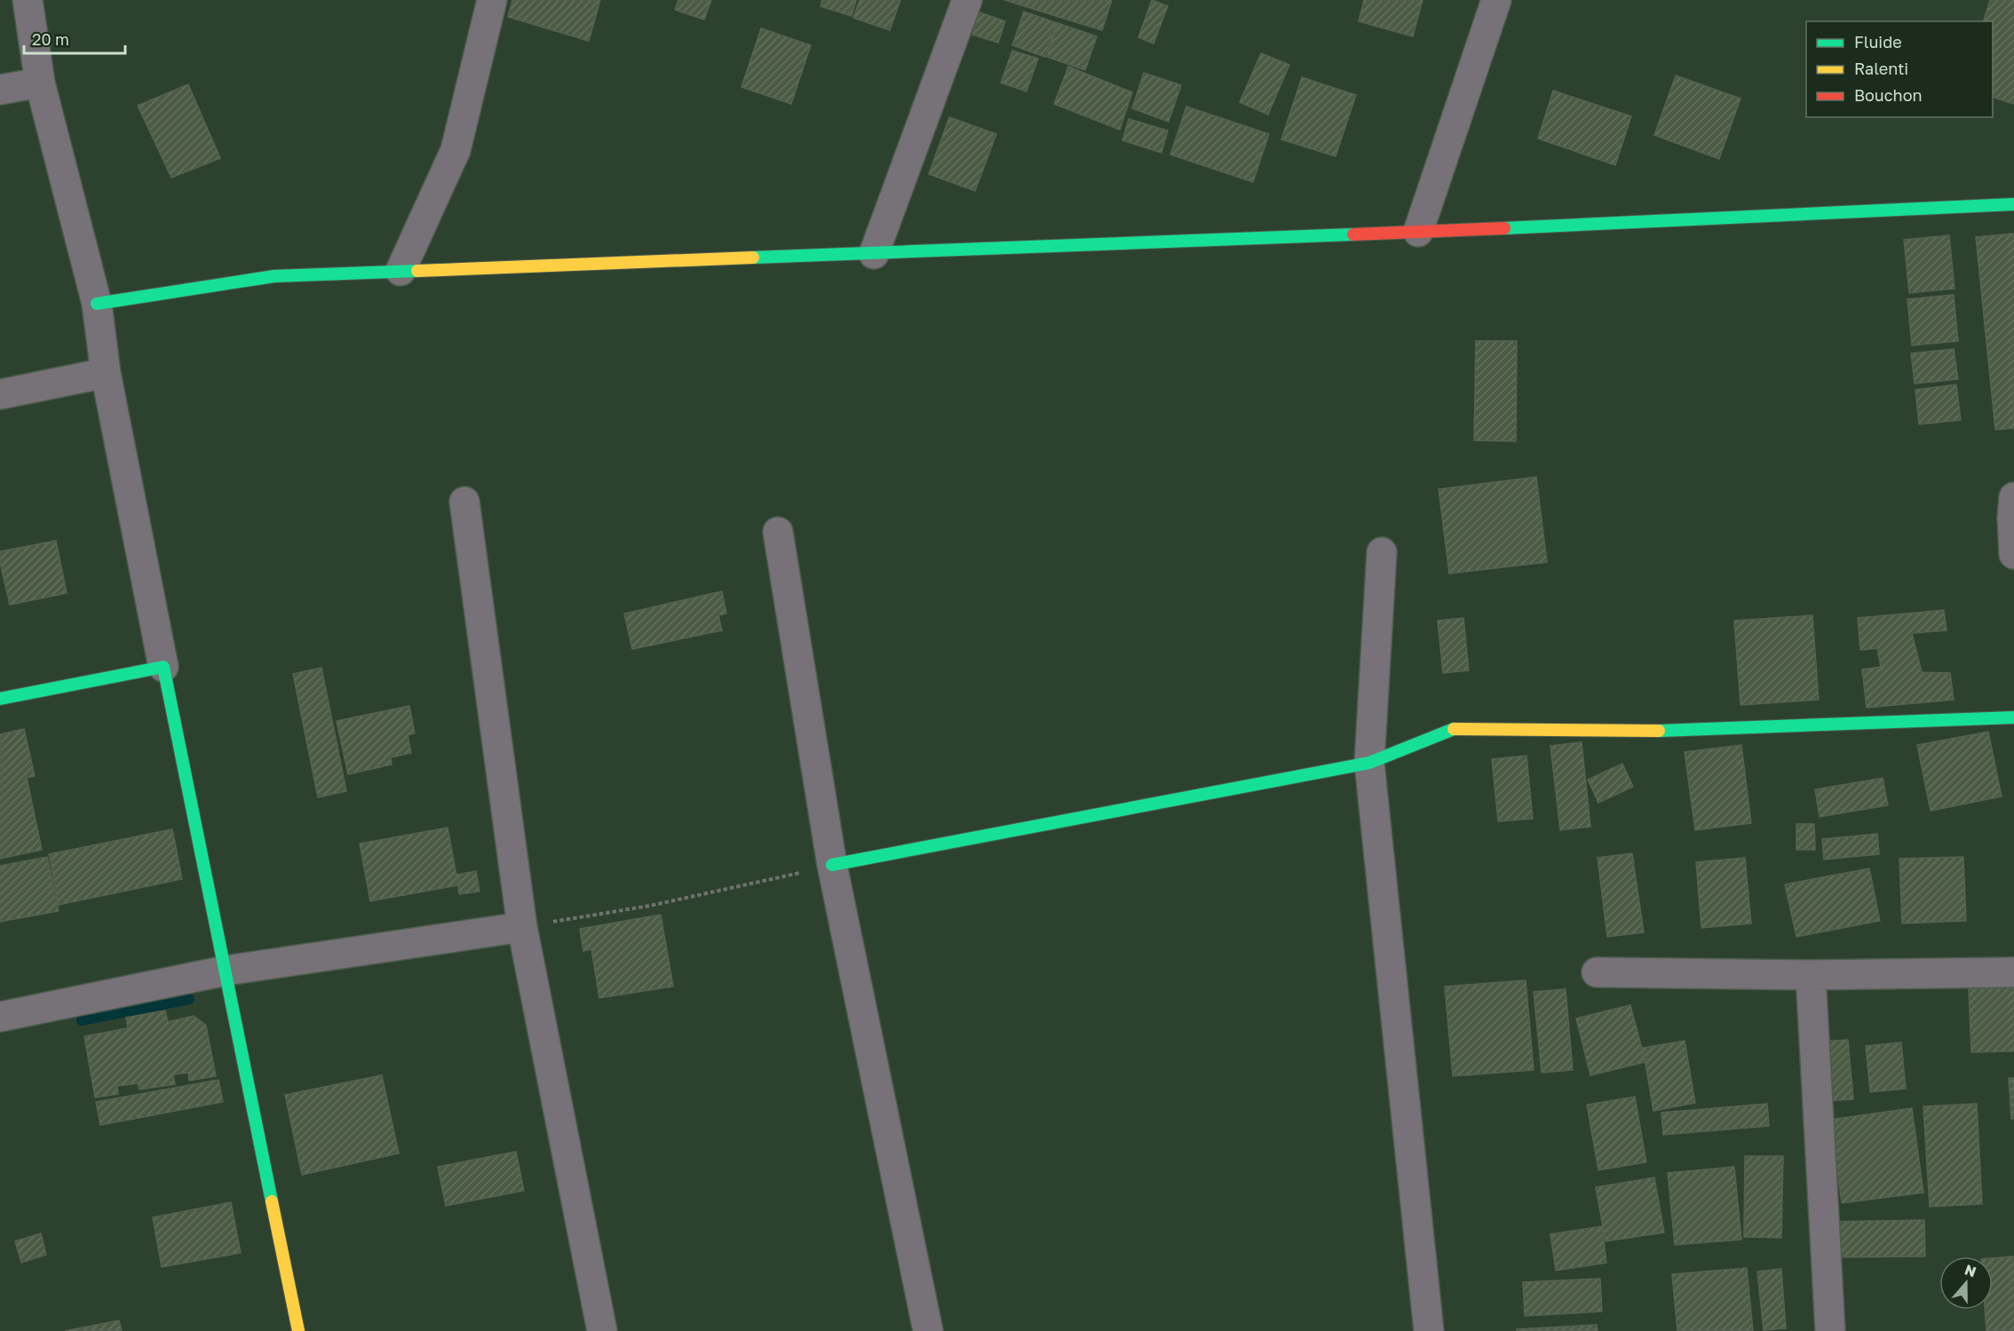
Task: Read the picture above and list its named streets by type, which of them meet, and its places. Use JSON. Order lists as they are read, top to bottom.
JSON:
{
  "legend": ["Fluide", "Ralenti", "Bouchon"],
  "scale_bar": "20 m",
  "north": "top"
}
